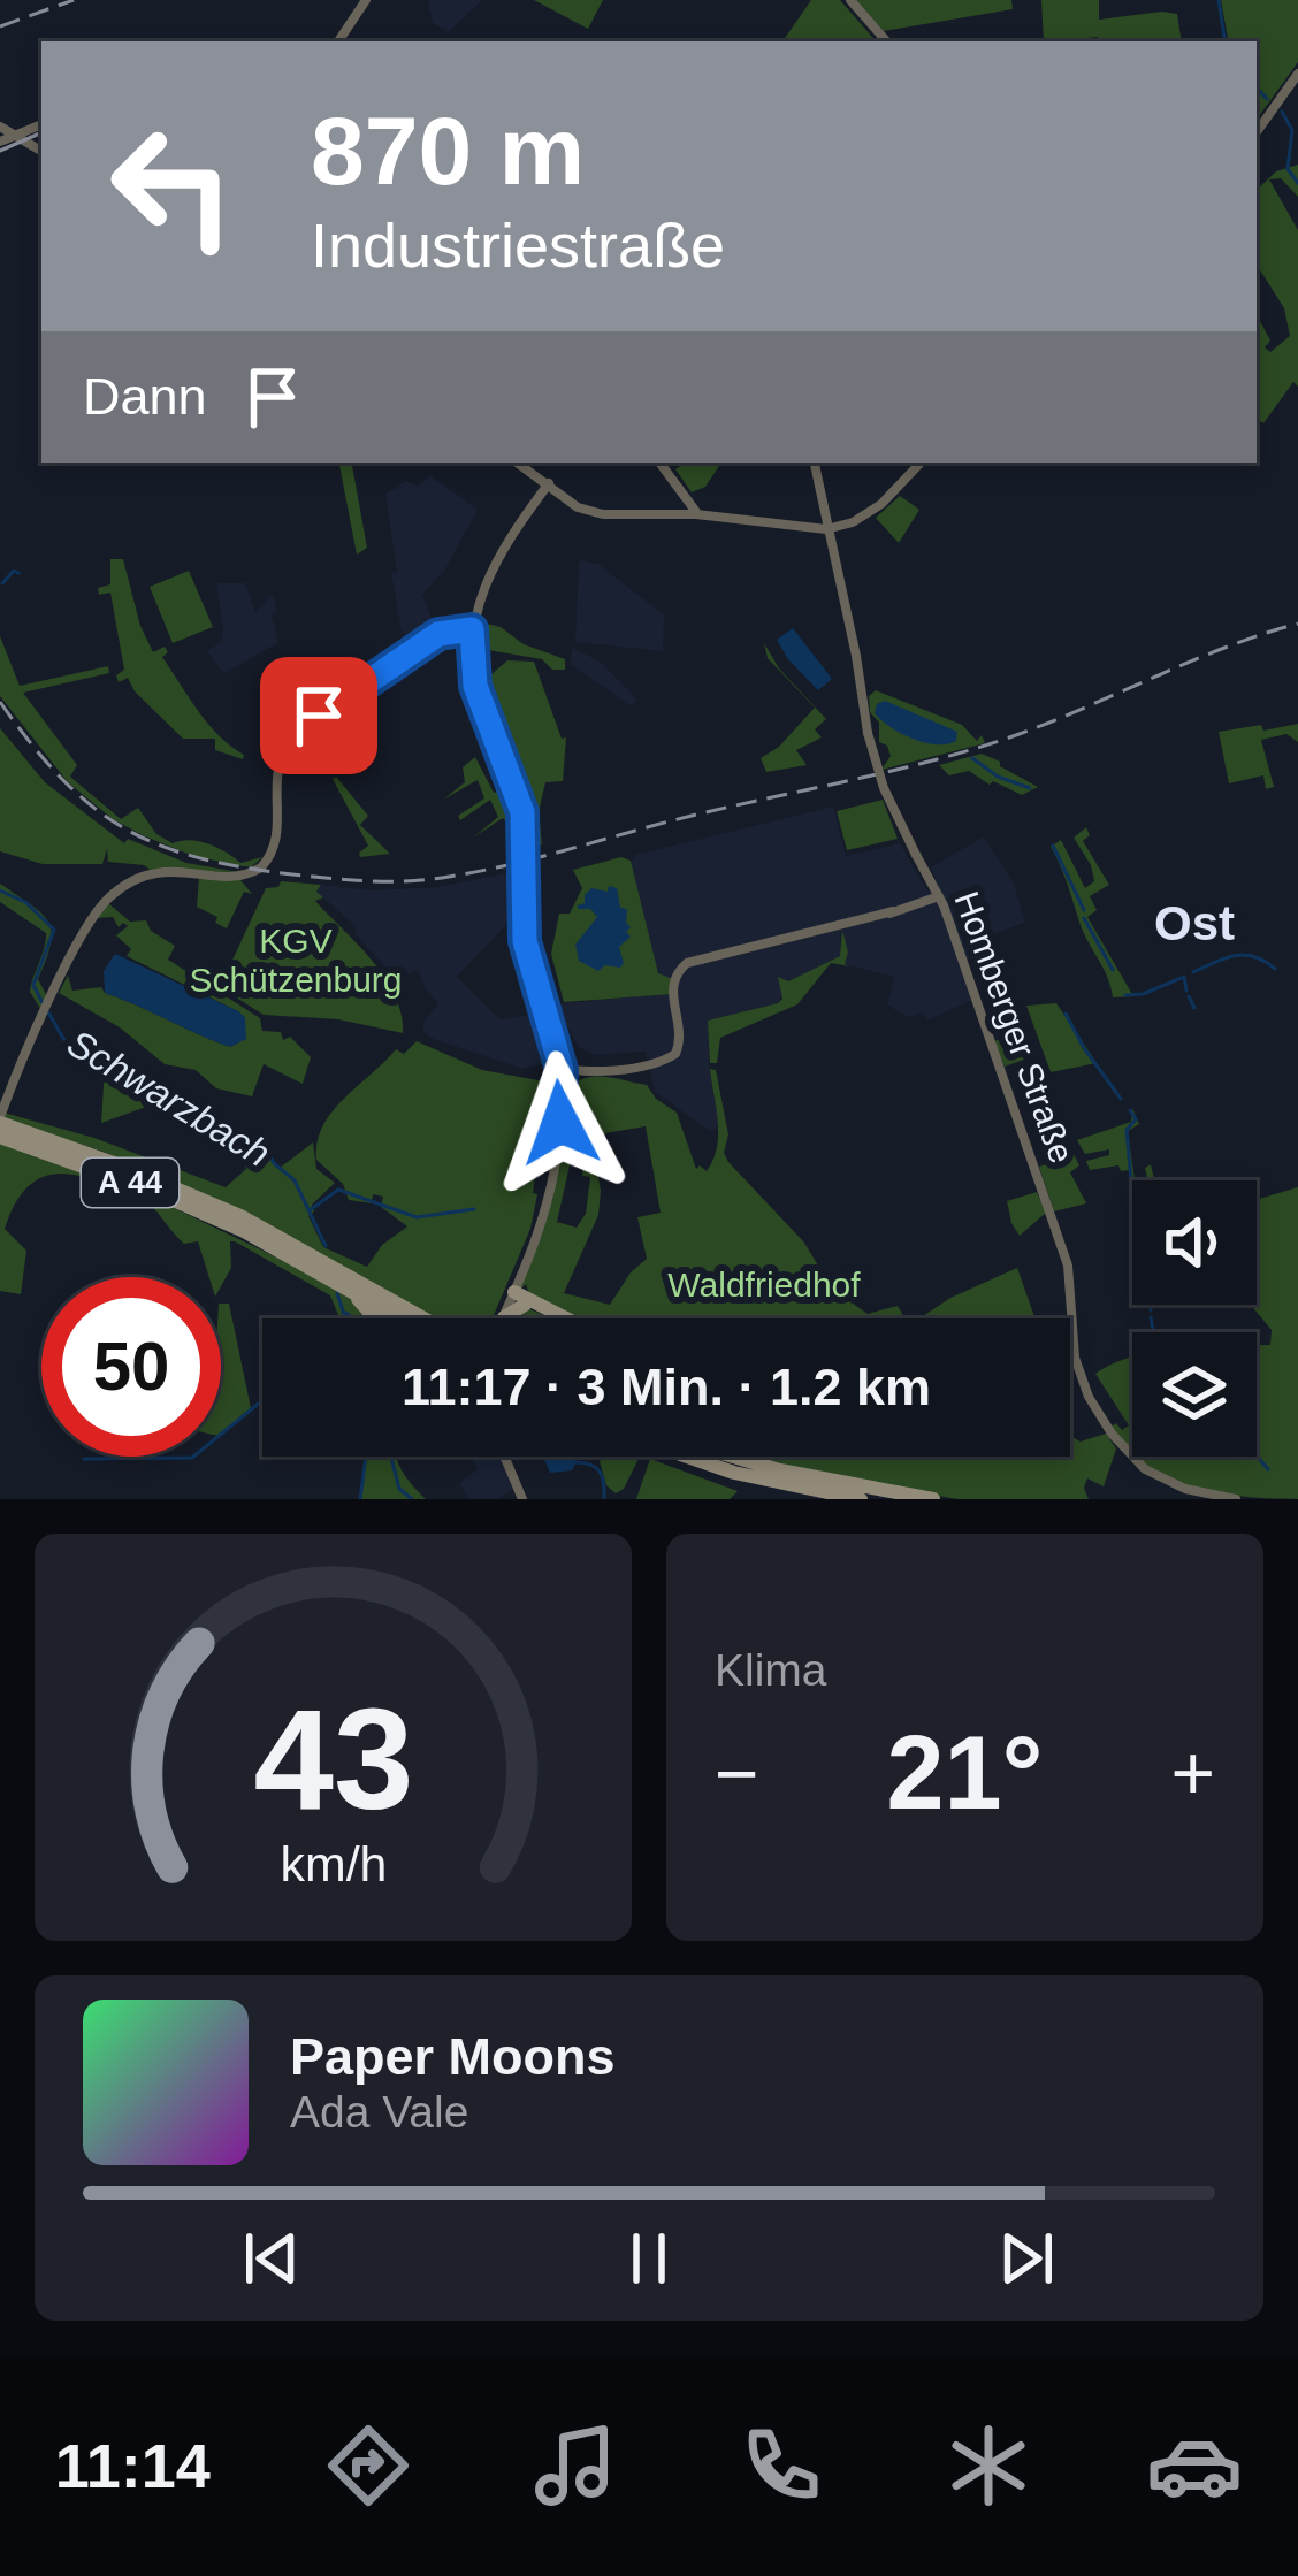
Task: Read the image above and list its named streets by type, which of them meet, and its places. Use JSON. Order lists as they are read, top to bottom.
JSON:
{
  "streets": {
    "highway": ["A 44"],
    "main road": ["Homberger Straße"]
  },
  "districts": ["Ost"],
  "water": ["Schwarzbach"],
  "parks": ["KGV Schützenburg", "Waldfriedhof"],
  "page": {
    "turn": ["870 m", "Industriestraße"],
    "then": "Dann",
    "limit": "50",
    "trip": "11:17 · 3 Min. · 1.2 km",
    "tile": "Klima",
    "heat": ["−", "21°", "+"],
    "song": ["Paper Moons", "Ada Vale"],
    "tabs": "11:14",
    "gauge": ["43", "km/h"]
  }
}
